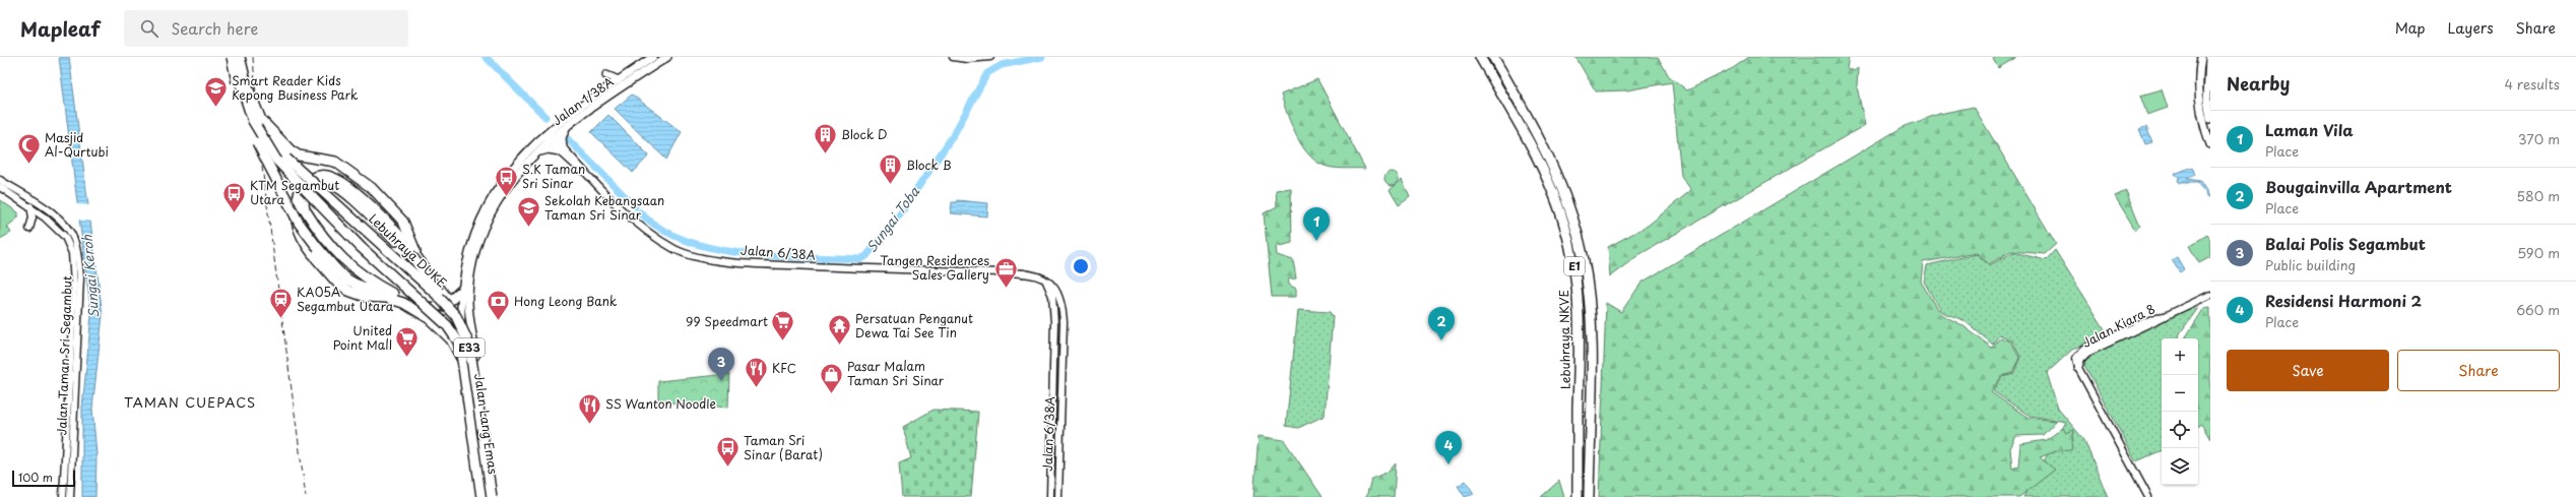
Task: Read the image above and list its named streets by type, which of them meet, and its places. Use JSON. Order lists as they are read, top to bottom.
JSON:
{
  "streets": {
    "highway": [
      "Lebuhraya DUKE",
      "E1",
      "Lebuhraya NKVE",
      "E33"
    ],
    "main road": ["Jalan 1/38A", "Jalan Lang Emas"],
    "street": ["Jalan 6/38A", "Jalan Kiara 8", "Jalan Taman Sri Segambut"]
  },
  "crossings": [
    ["Jalan 1/38A", "Jalan 6/38A"],
    ["Jalan 1/38A", "Jalan Lang Emas"],
    ["Lebuhraya DUKE", "Jalan Lang Emas"],
    ["Jalan 6/38A", "Jalan Lang Emas"]
  ],
  "districts": ["TAMAN CUEPACS"],
  "water": ["Sungai Toba", "Sungai Keroh"],
  "places": {
    "school or university": ["Smart Reader Kids Kepong Business Park", "Sekolah Kebangsaan Taman Sri Sinar"],
    "building": ["Block D", "Block B"],
    "mosque": ["Masjid Al-Qurtubi"],
    "bus stop": ["S.K Taman Sri Sinar", "KTM Segambut Utara", "Taman Sri Sinar (Barat)"],
    "office": ["Tangen Residences Sales Gallery"],
    "station": ["KA05A Segambut Utara"],
    "bank": ["Hong Leong Bank"],
    "supermarket": ["99 Speedmart", "United Point Mall"],
    "temple": ["Persatuan Penganut Dewa Tai See Tin"],
    "restaurant": ["KFC", "SS Wanton Noodle"],
    "shop": ["Pasar Malam Taman Sri Sinar"]
  },
  "scale_bar": "100 m",
  "page": {
    "header": "Mapleaf",
    "search": "Search here",
    "nav": ["Map", "Layers", "Share"],
    "heading": ["Nearby", "4 results"],
    "list": [
      {
        "mark": "1",
        "name": "Laman Vila",
        "note": "Place",
        "value": "370 m"
      },
      {
        "mark": "2",
        "name": "Bougainvilla Apartment",
        "note": "Place",
        "value": "580 m"
      },
      {
        "mark": "3",
        "name": "Balai Polis Segambut",
        "note": "Public building",
        "value": "590 m"
      },
      {
        "mark": "4",
        "name": "Residensi Harmoni 2",
        "note": "Place",
        "value": "660 m"
      }
    ],
    "pins": [
      "1",
      "2",
      "3",
      "4"
    ],
    "buttons": ["Save", "Share"],
    "map_buttons": ["+", "−"],
    "scale": "100 m"
  }
}
